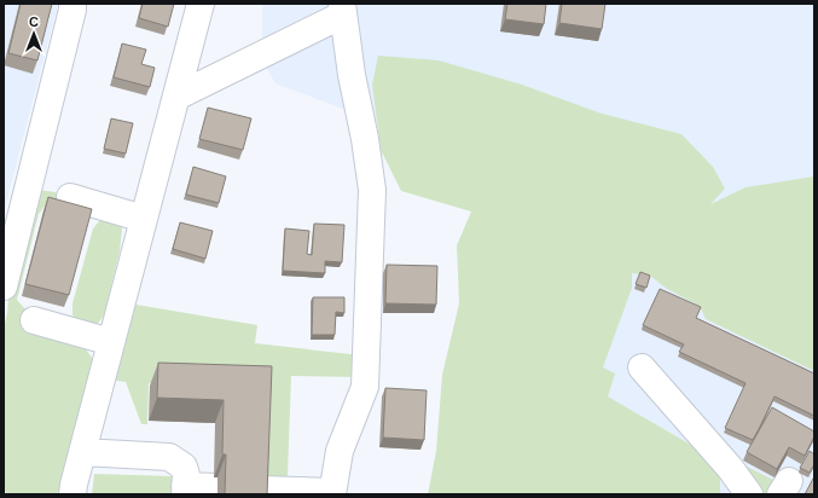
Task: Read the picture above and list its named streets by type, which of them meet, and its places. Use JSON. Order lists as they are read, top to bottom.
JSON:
{
  "north": "top"
}
